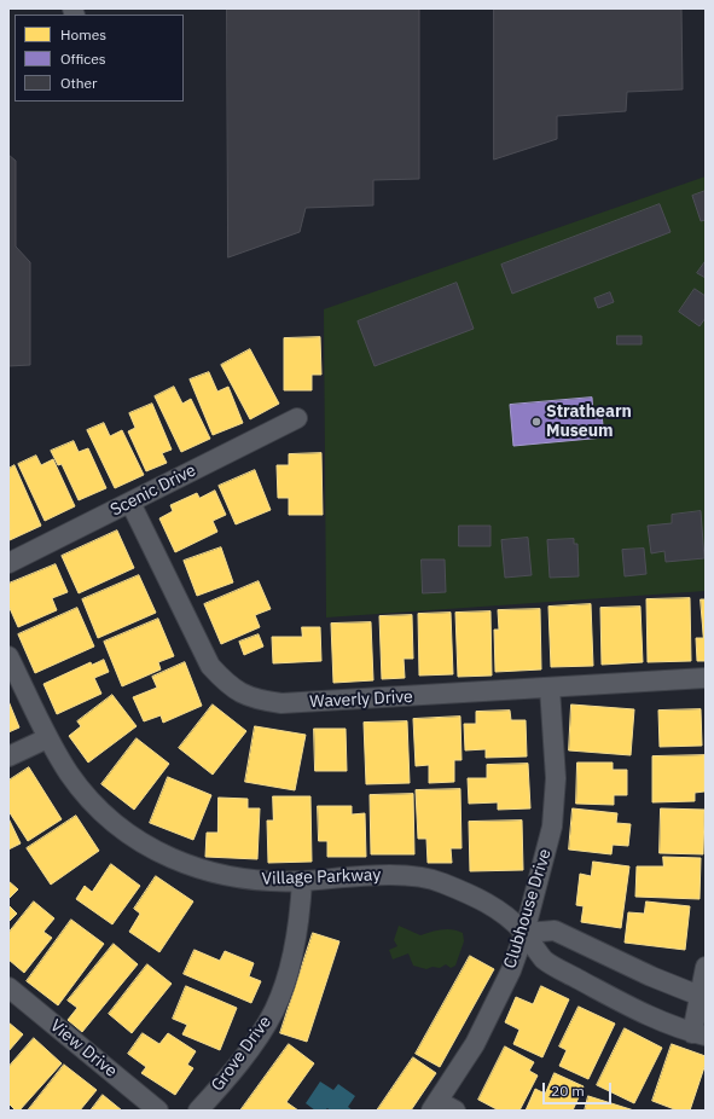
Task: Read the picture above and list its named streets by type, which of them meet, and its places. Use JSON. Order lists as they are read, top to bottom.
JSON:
{
  "streets": {
    "street": [
      "Scenic Drive",
      "Waverly Drive",
      "Village Parkway",
      "Clubhouse Drive",
      "View Drive",
      "Grove Drive"
    ]
  },
  "crossings": [
    ["Scenic Drive", "Waverly Drive"],
    ["Waverly Drive", "Clubhouse Drive"],
    ["Village Parkway", "Clubhouse Drive"],
    ["Village Parkway", "Grove Drive"]
  ],
  "places": ["Strathearn Museum"],
  "legend": ["Homes", "Offices", "Other"],
  "scale_bar": "20 m"
}
